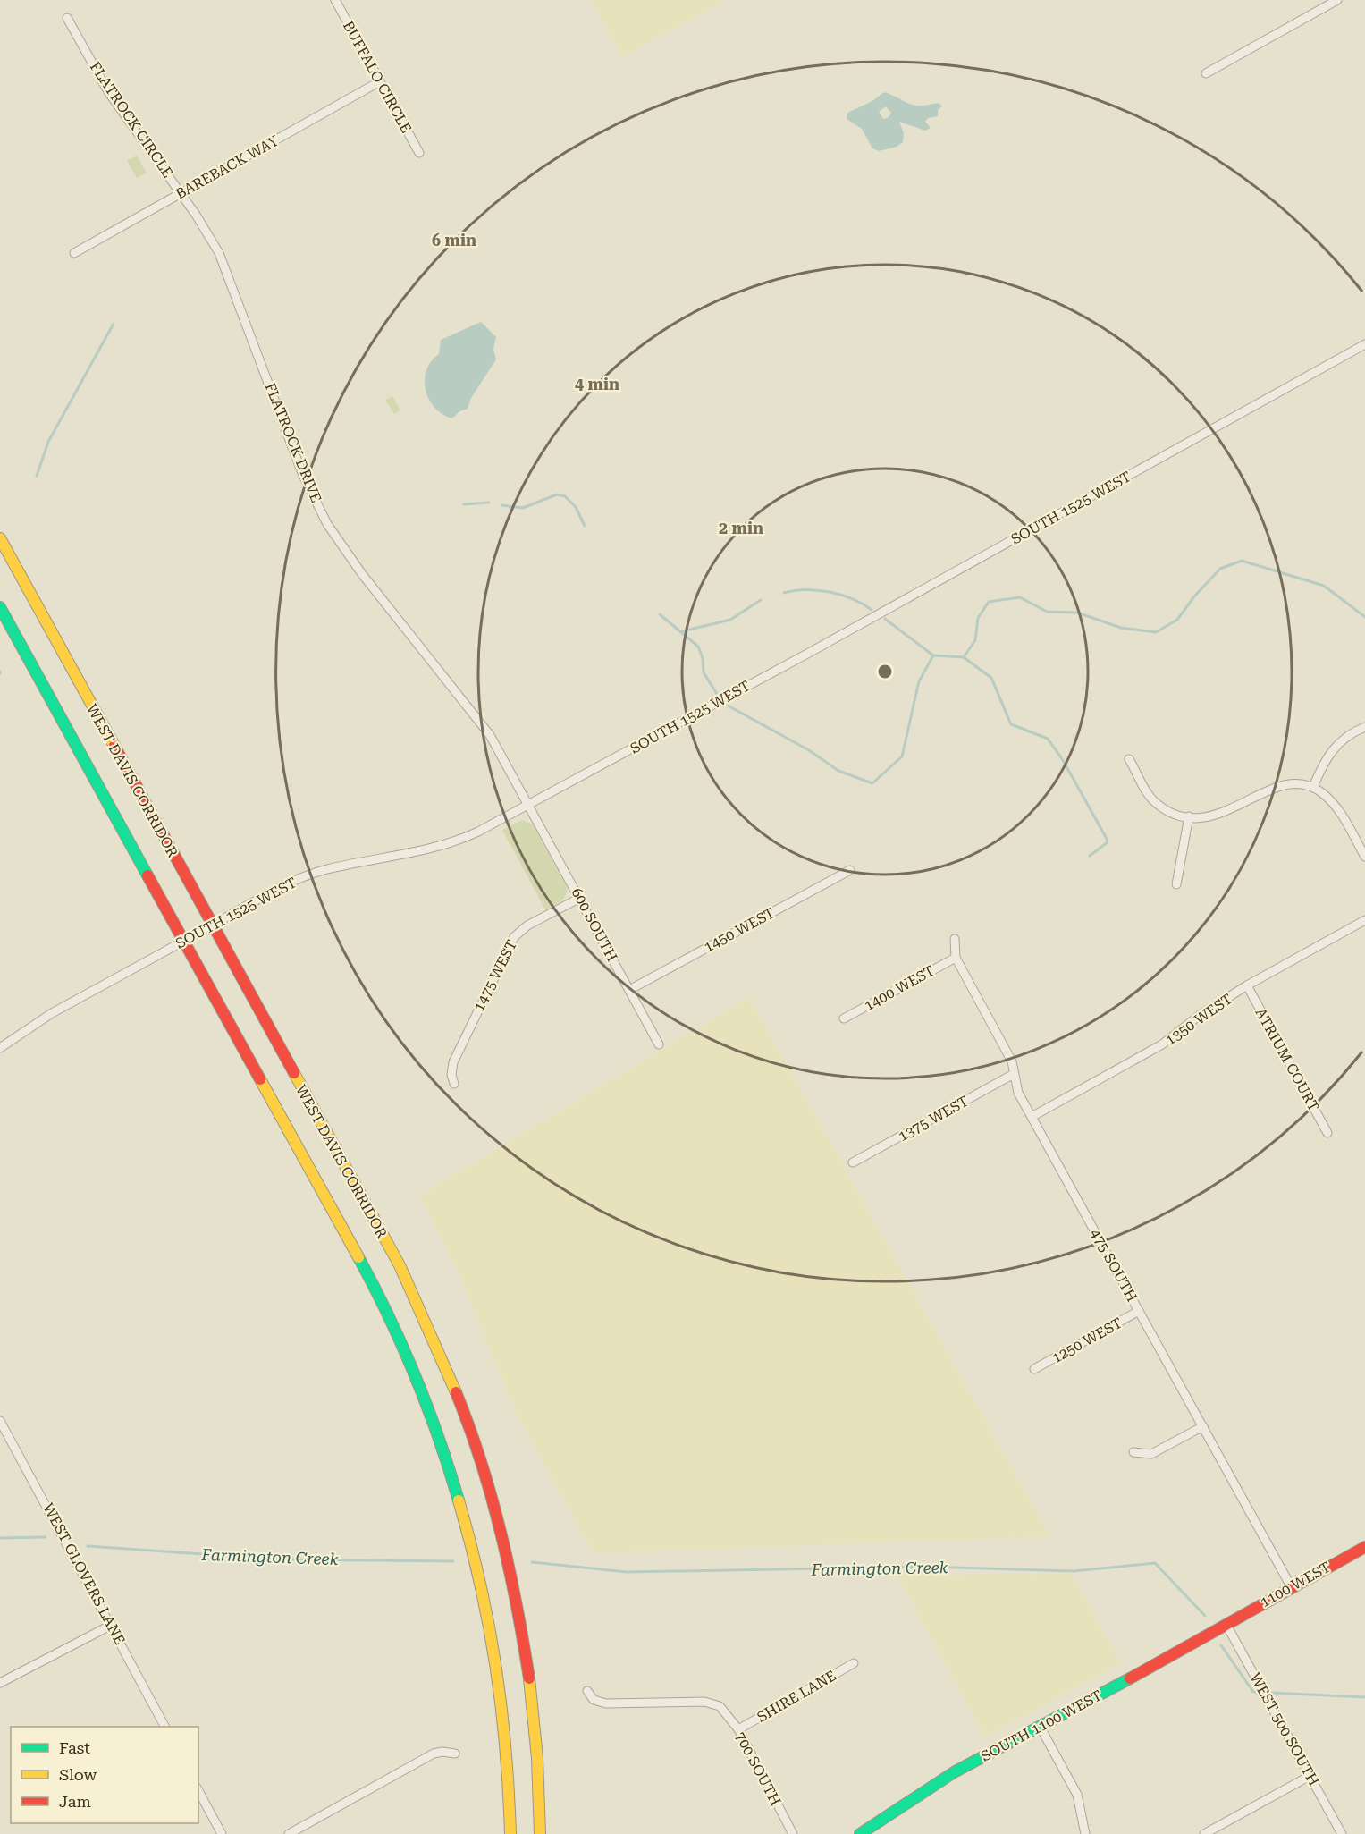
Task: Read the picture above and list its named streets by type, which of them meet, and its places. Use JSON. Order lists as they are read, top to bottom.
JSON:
{
  "streets": {
    "main road": ["WEST DAVIS CORRIDOR", "1100 WEST", "SOUTH 1100 WEST"],
    "street": [
      "BUFFALO CIRCLE",
      "FLATROCK CIRCLE",
      "BAREBACK WAY",
      "FLATROCK DRIVE",
      "SOUTH 1525 WEST",
      "600 SOUTH",
      "1450 WEST",
      "1475 WEST",
      "1400 WEST",
      "1350 WEST",
      "ATRIUM COURT",
      "1375 WEST",
      "475 SOUTH",
      "1250 WEST",
      "WEST GLOVERS LANE",
      "SHIRE LANE",
      "WEST 500 SOUTH",
      "700 SOUTH"
    ]
  },
  "crossings": [
    ["BUFFALO CIRCLE", "BAREBACK WAY"],
    ["FLATROCK CIRCLE", "BAREBACK WAY"],
    ["FLATROCK CIRCLE", "FLATROCK DRIVE"],
    ["BAREBACK WAY", "FLATROCK DRIVE"],
    ["FLATROCK DRIVE", "SOUTH 1525 WEST"],
    ["FLATROCK DRIVE", "600 SOUTH"],
    ["SOUTH 1525 WEST", "600 SOUTH"],
    ["600 SOUTH", "1450 WEST"],
    ["600 SOUTH", "1475 WEST"],
    ["1400 WEST", "475 SOUTH"],
    ["1350 WEST", "ATRIUM COURT"],
    ["1350 WEST", "475 SOUTH"],
    ["1375 WEST", "475 SOUTH"],
    ["475 SOUTH", "1250 WEST"],
    ["475 SOUTH", "1100 WEST"],
    ["1100 WEST", "SOUTH 1100 WEST"],
    ["1100 WEST", "WEST 500 SOUTH"],
    ["SHIRE LANE", "700 SOUTH"],
    ["SOUTH 1100 WEST", "WEST 500 SOUTH"]
  ],
  "water": ["Farmington Creek"],
  "legend": ["Fast", "Slow", "Jam"],
  "rings": ["6 min", "4 min", "2 min"]
}
